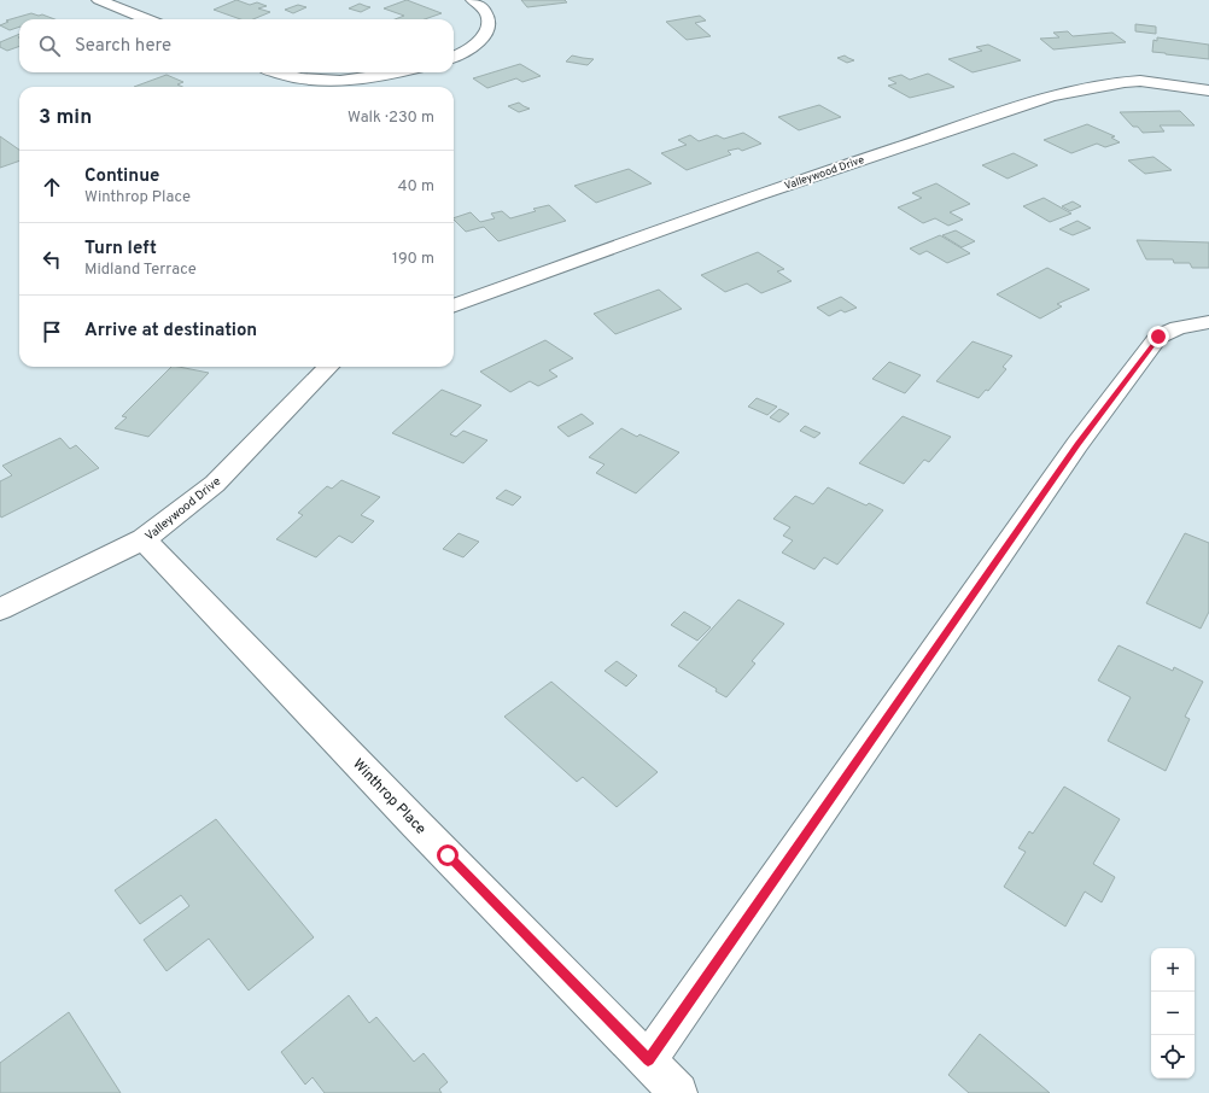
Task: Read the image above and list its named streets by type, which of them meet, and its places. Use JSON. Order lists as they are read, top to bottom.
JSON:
{
  "streets": {
    "street": ["Valleywood Drive", "Winthrop Place"]
  },
  "crossings": [
    ["Valleywood Drive", "Winthrop Place"]
  ],
  "page": {
    "search": "Search here",
    "heading": ["3 min", "Walk · 230 m"],
    "list": [
      ["Continue", "Winthrop Place", "40 m"],
      ["Turn left", "Midland Terrace", "190 m"],
      "Arrive at destination"
    ],
    "map_buttons": ["+", "−"]
  }
}
